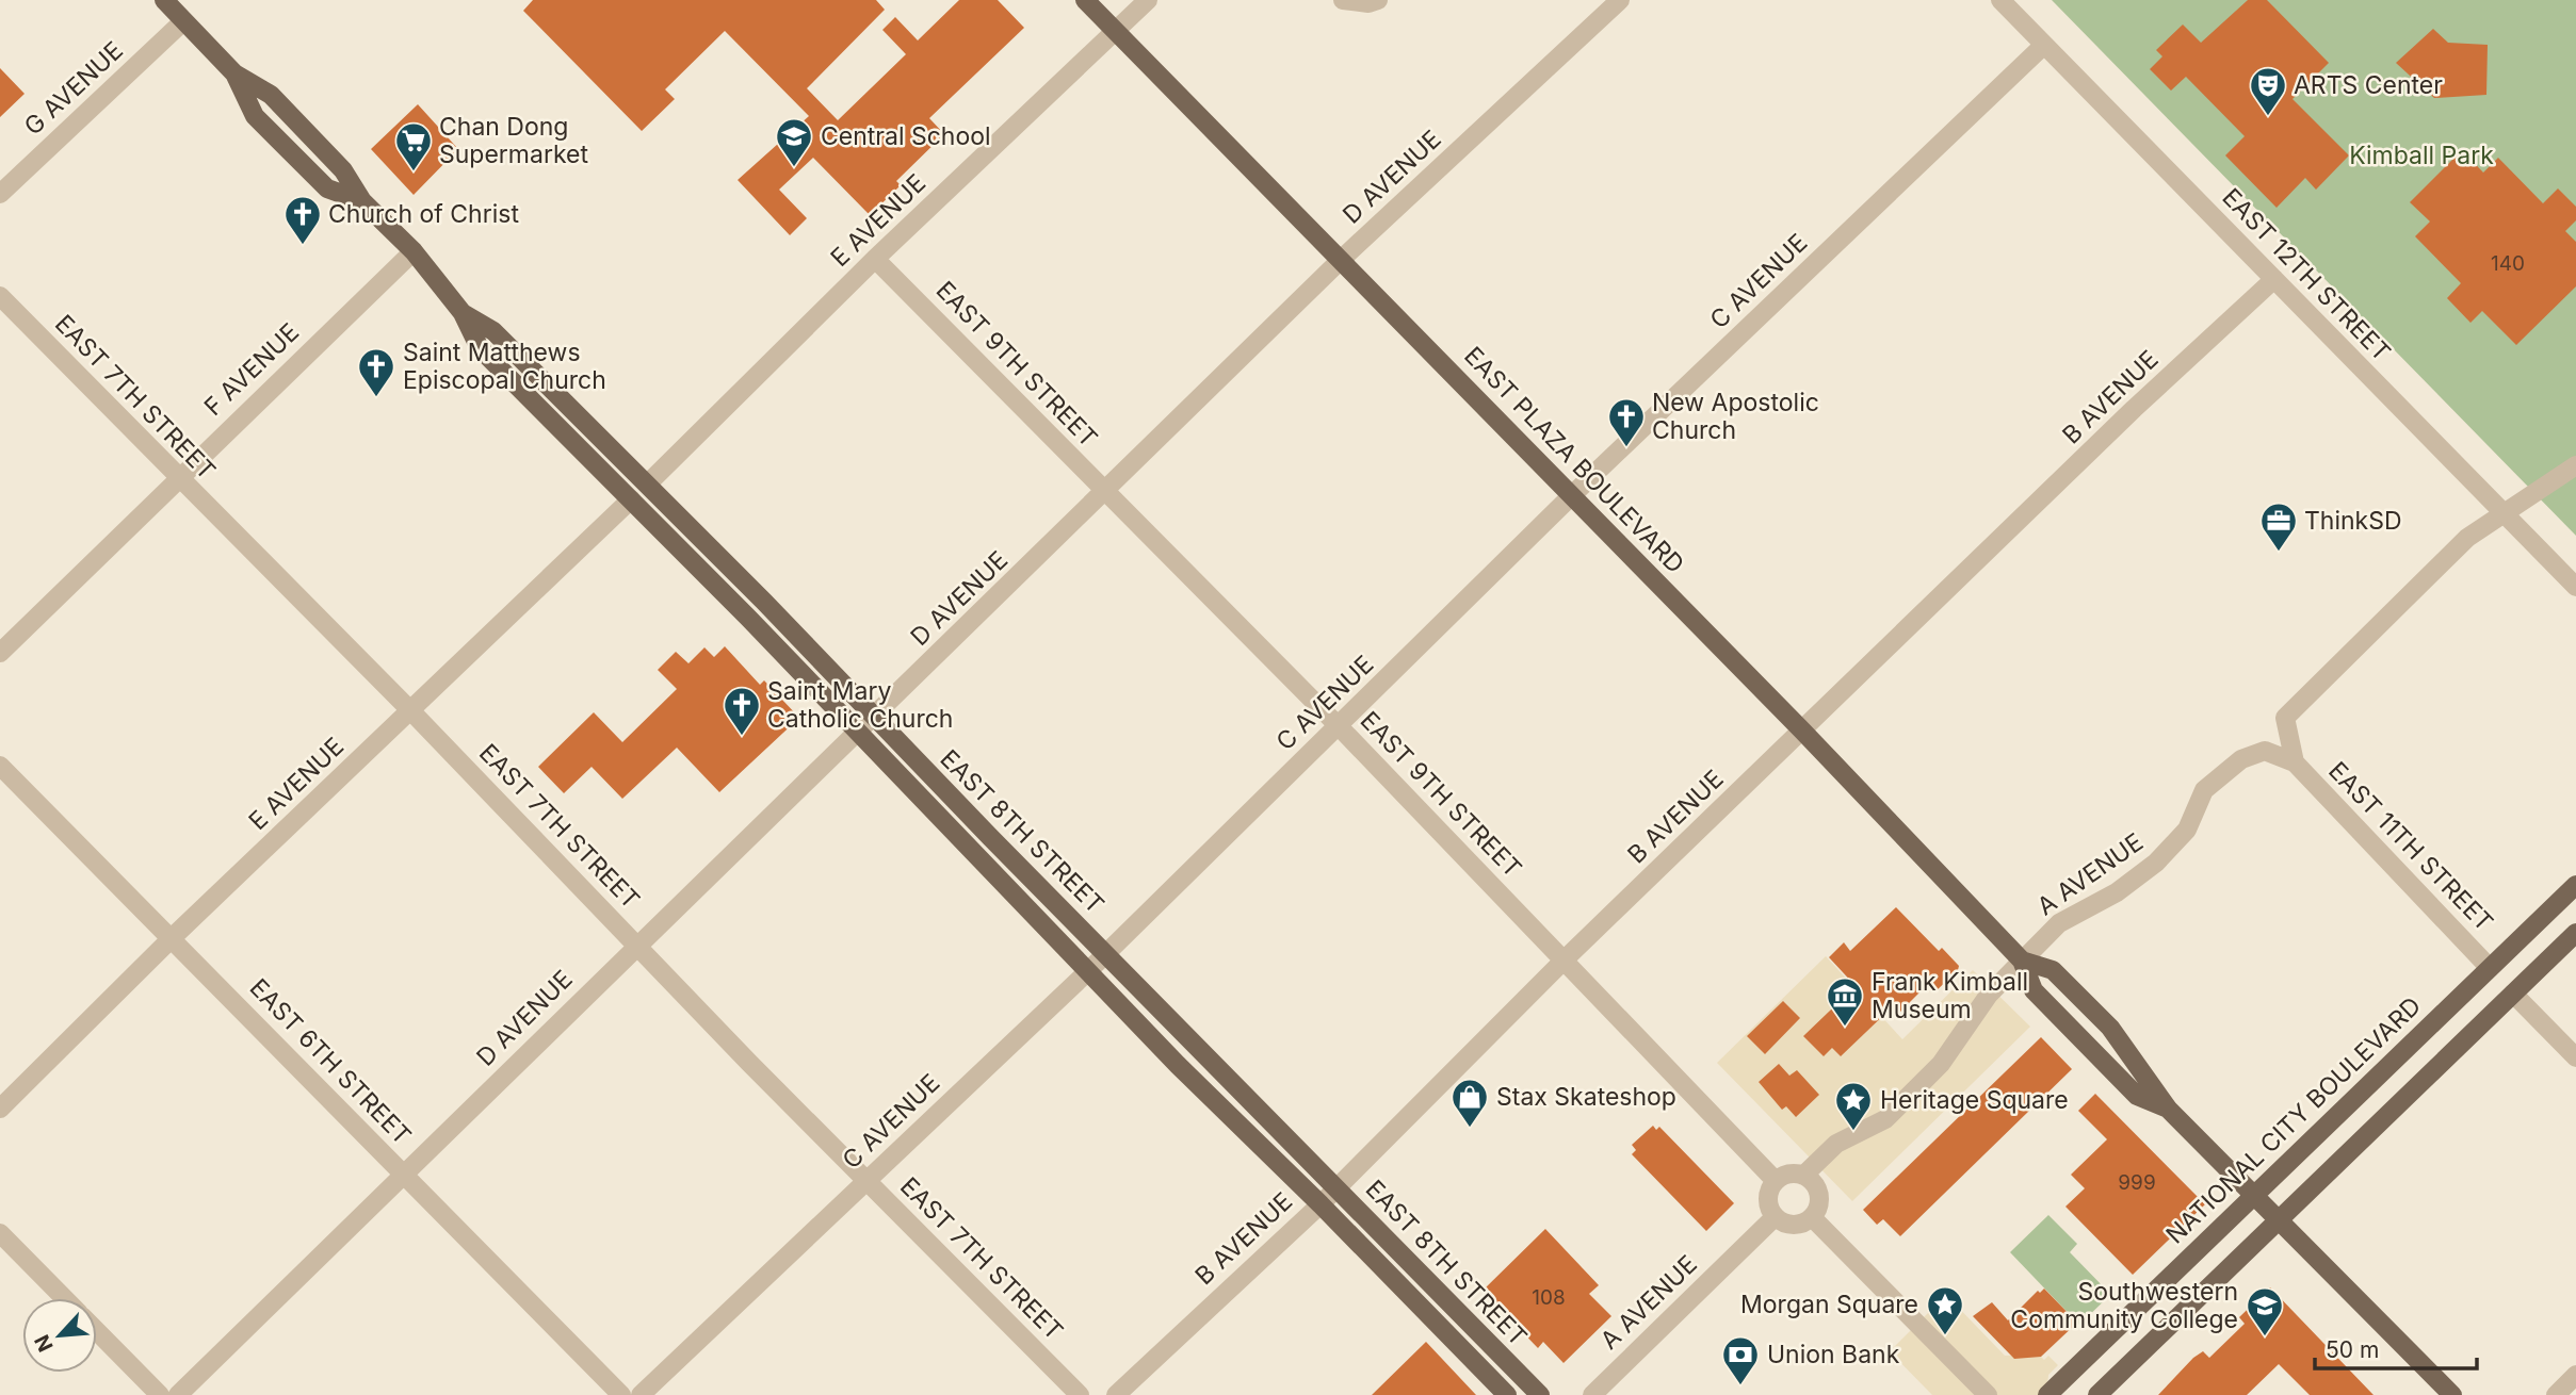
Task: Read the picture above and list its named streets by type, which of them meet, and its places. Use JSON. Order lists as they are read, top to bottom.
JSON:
{
  "streets": {
    "main road": ["EAST PLAZA BOULEVARD", "EAST 8TH STREET", "NATIONAL CITY BOULEVARD"],
    "street": [
      "G AVENUE",
      "D AVENUE",
      "E AVENUE",
      "EAST 12TH STREET",
      "C AVENUE",
      "EAST 9TH STREET",
      "F AVENUE",
      "EAST 7TH STREET",
      "B AVENUE",
      "EAST 11TH STREET",
      "A AVENUE",
      "EAST 6TH STREET"
    ]
  },
  "crossings": [
    ["G AVENUE", "EAST 8TH STREET"],
    ["D AVENUE", "EAST 9TH STREET"],
    ["D AVENUE", "EAST 7TH STREET"],
    ["D AVENUE", "EAST PLAZA BOULEVARD"],
    ["D AVENUE", "EAST 8TH STREET"],
    ["D AVENUE", "EAST 6TH STREET"],
    ["E AVENUE", "EAST 9TH STREET"],
    ["E AVENUE", "EAST 7TH STREET"],
    ["E AVENUE", "EAST PLAZA BOULEVARD"],
    ["E AVENUE", "EAST 8TH STREET"],
    ["E AVENUE", "EAST 6TH STREET"],
    ["EAST 12TH STREET", "C AVENUE"],
    ["EAST 12TH STREET", "B AVENUE"],
    ["C AVENUE", "EAST 9TH STREET"],
    ["C AVENUE", "EAST 7TH STREET"],
    ["C AVENUE", "EAST PLAZA BOULEVARD"],
    ["C AVENUE", "EAST 8TH STREET"],
    ["EAST 9TH STREET", "B AVENUE"],
    ["EAST 9TH STREET", "A AVENUE"],
    ["F AVENUE", "EAST 7TH STREET"],
    ["F AVENUE", "EAST 8TH STREET"],
    ["B AVENUE", "EAST PLAZA BOULEVARD"],
    ["B AVENUE", "EAST 8TH STREET"],
    ["EAST PLAZA BOULEVARD", "A AVENUE"],
    ["EAST PLAZA BOULEVARD", "NATIONAL CITY BOULEVARD"],
    ["EAST 11TH STREET", "A AVENUE"],
    ["EAST 11TH STREET", "NATIONAL CITY BOULEVARD"]
  ],
  "parks": ["Kimball Park"],
  "places": {
    "theatre": ["ARTS Center"],
    "school or university": ["Central School", "Southwestern Community College"],
    "supermarket": ["Chan Dong Supermarket"],
    "church": [
      "Church of Christ",
      "Saint Matthews Episcopal Church",
      "New Apostolic Church",
      "Saint Mary Catholic Church"
    ],
    "office": ["ThinkSD"],
    "museum": ["Frank Kimball Museum"],
    "shop": ["Stax Skateshop"],
    "place": ["Heritage Square", "Morgan Square"],
    "bank": ["Union Bank"]
  },
  "house_numbers": ["140", "999", "108"],
  "scale_bar": "50 m",
  "north": "bottom left"
}
